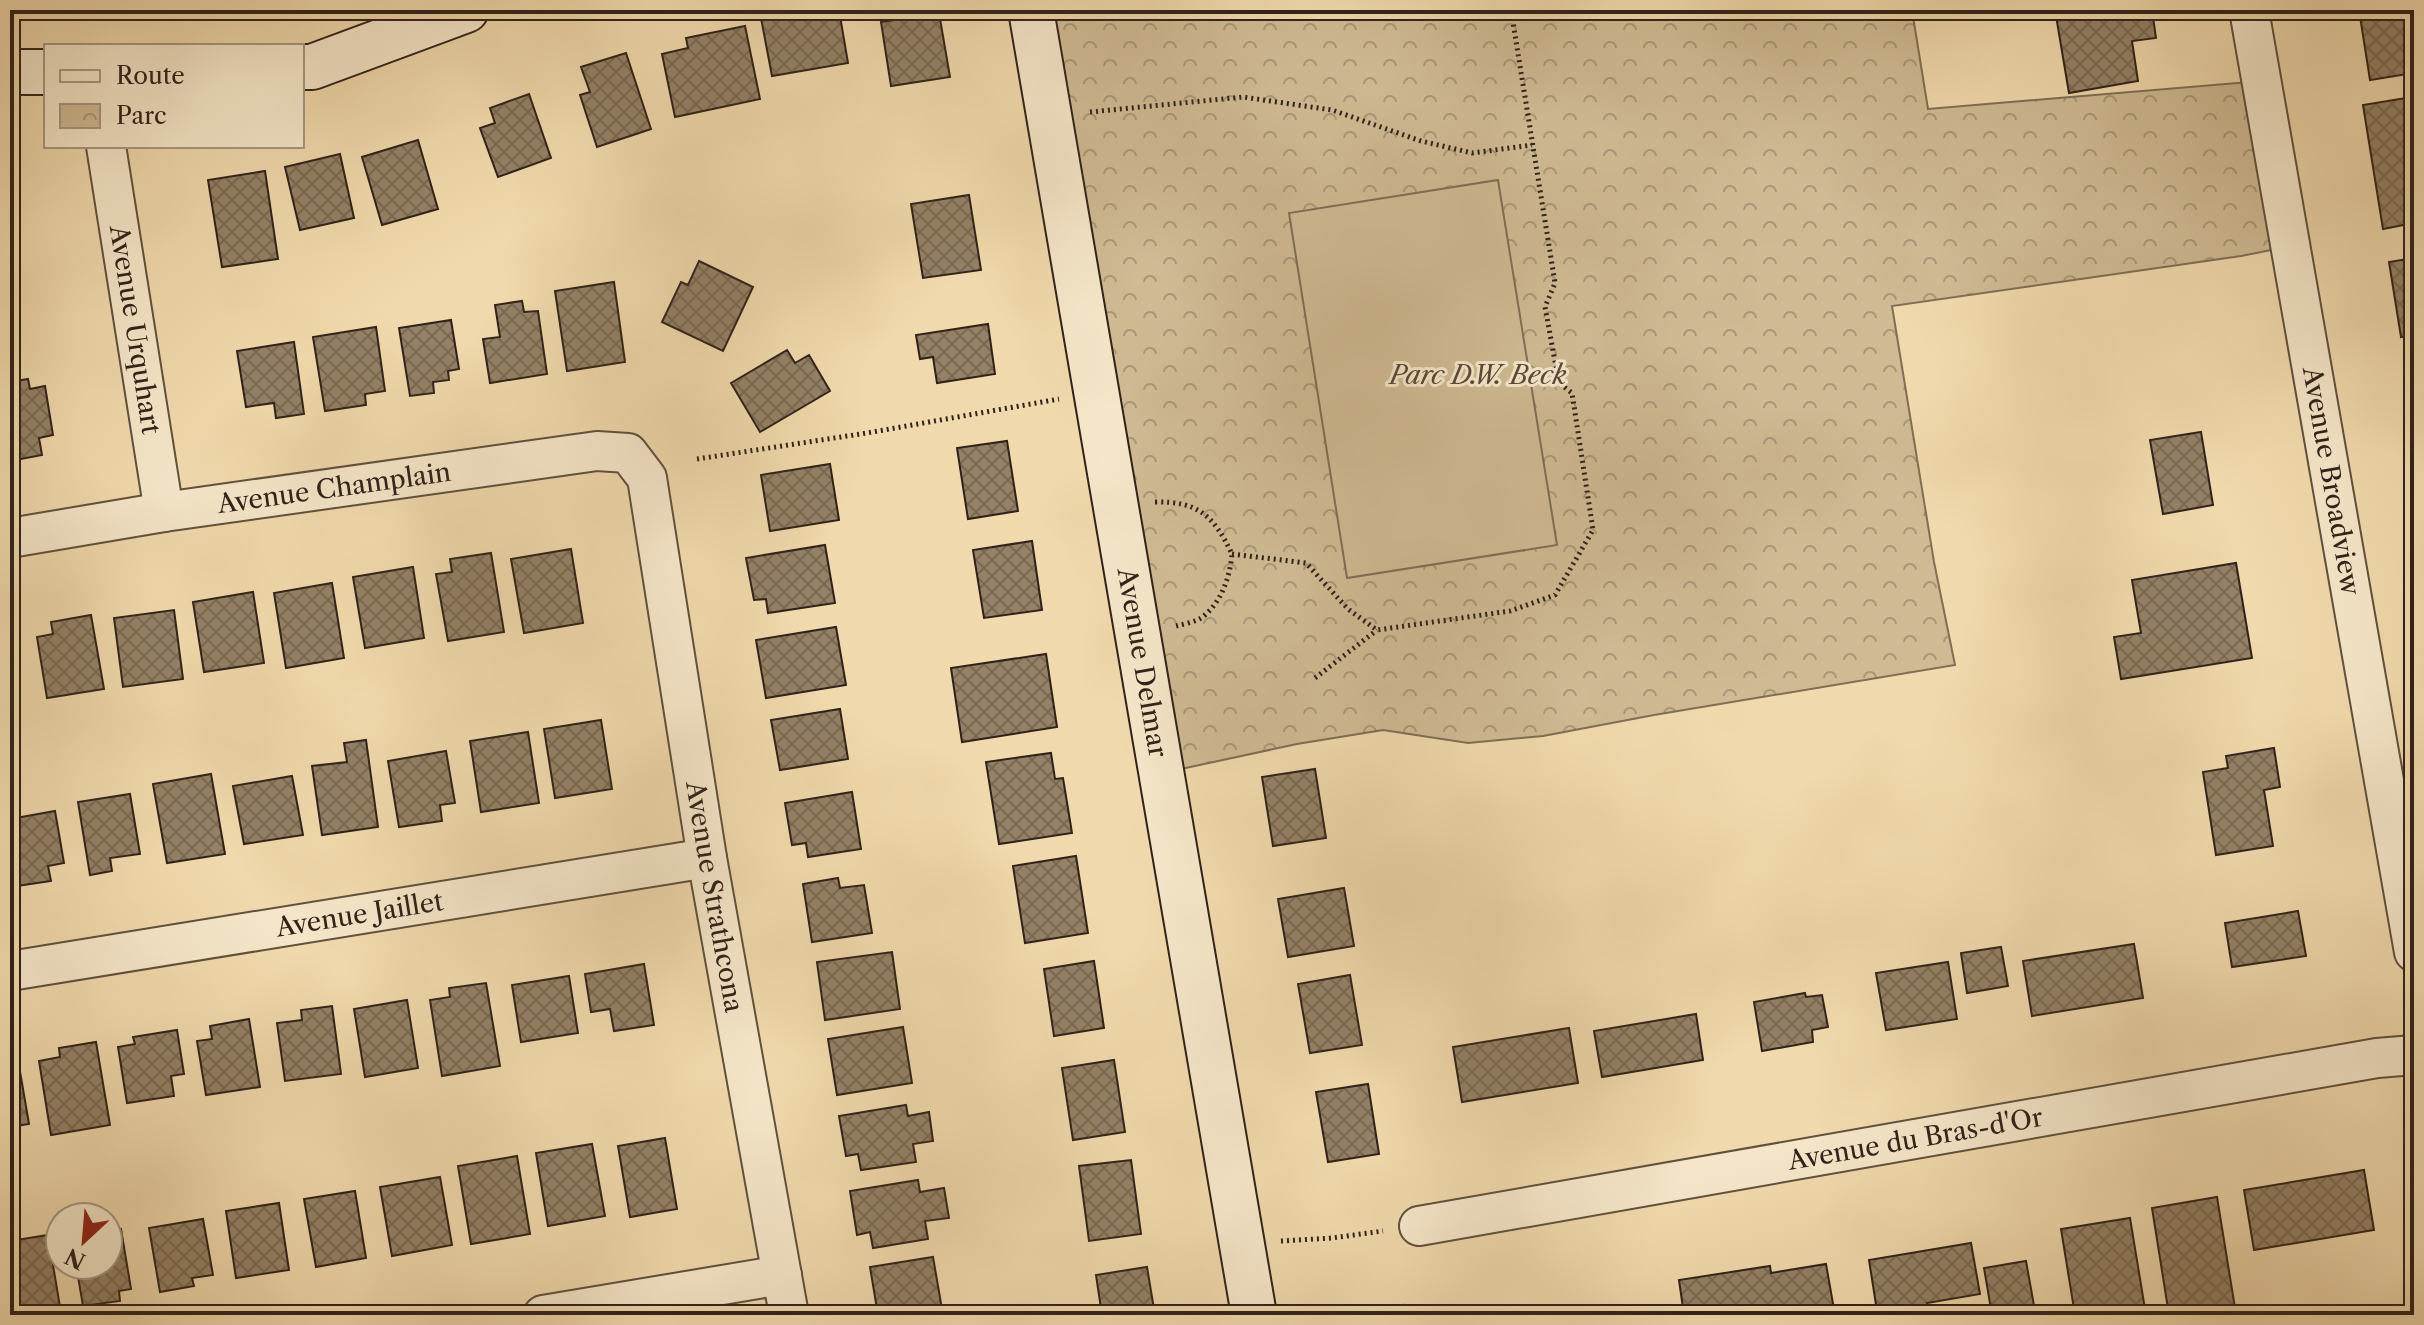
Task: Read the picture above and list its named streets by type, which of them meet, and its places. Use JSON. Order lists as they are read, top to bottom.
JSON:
{
  "streets": {
    "street": [
      "Avenue Urquhart",
      "Avenue Broadview",
      "Avenue Champlain",
      "Avenue Delmar",
      "Avenue Strathcona",
      "Avenue Jaillet",
      "Avenue du Bras-d'Or"
    ]
  },
  "crossings": [
    ["Avenue Urquhart", "Avenue Champlain"],
    ["Avenue Champlain", "Avenue Strathcona"],
    ["Avenue Strathcona", "Avenue Jaillet"]
  ],
  "parks": ["Parc D.W. Beck"],
  "legend": ["Route", "Parc"],
  "north": "bottom left"
}
